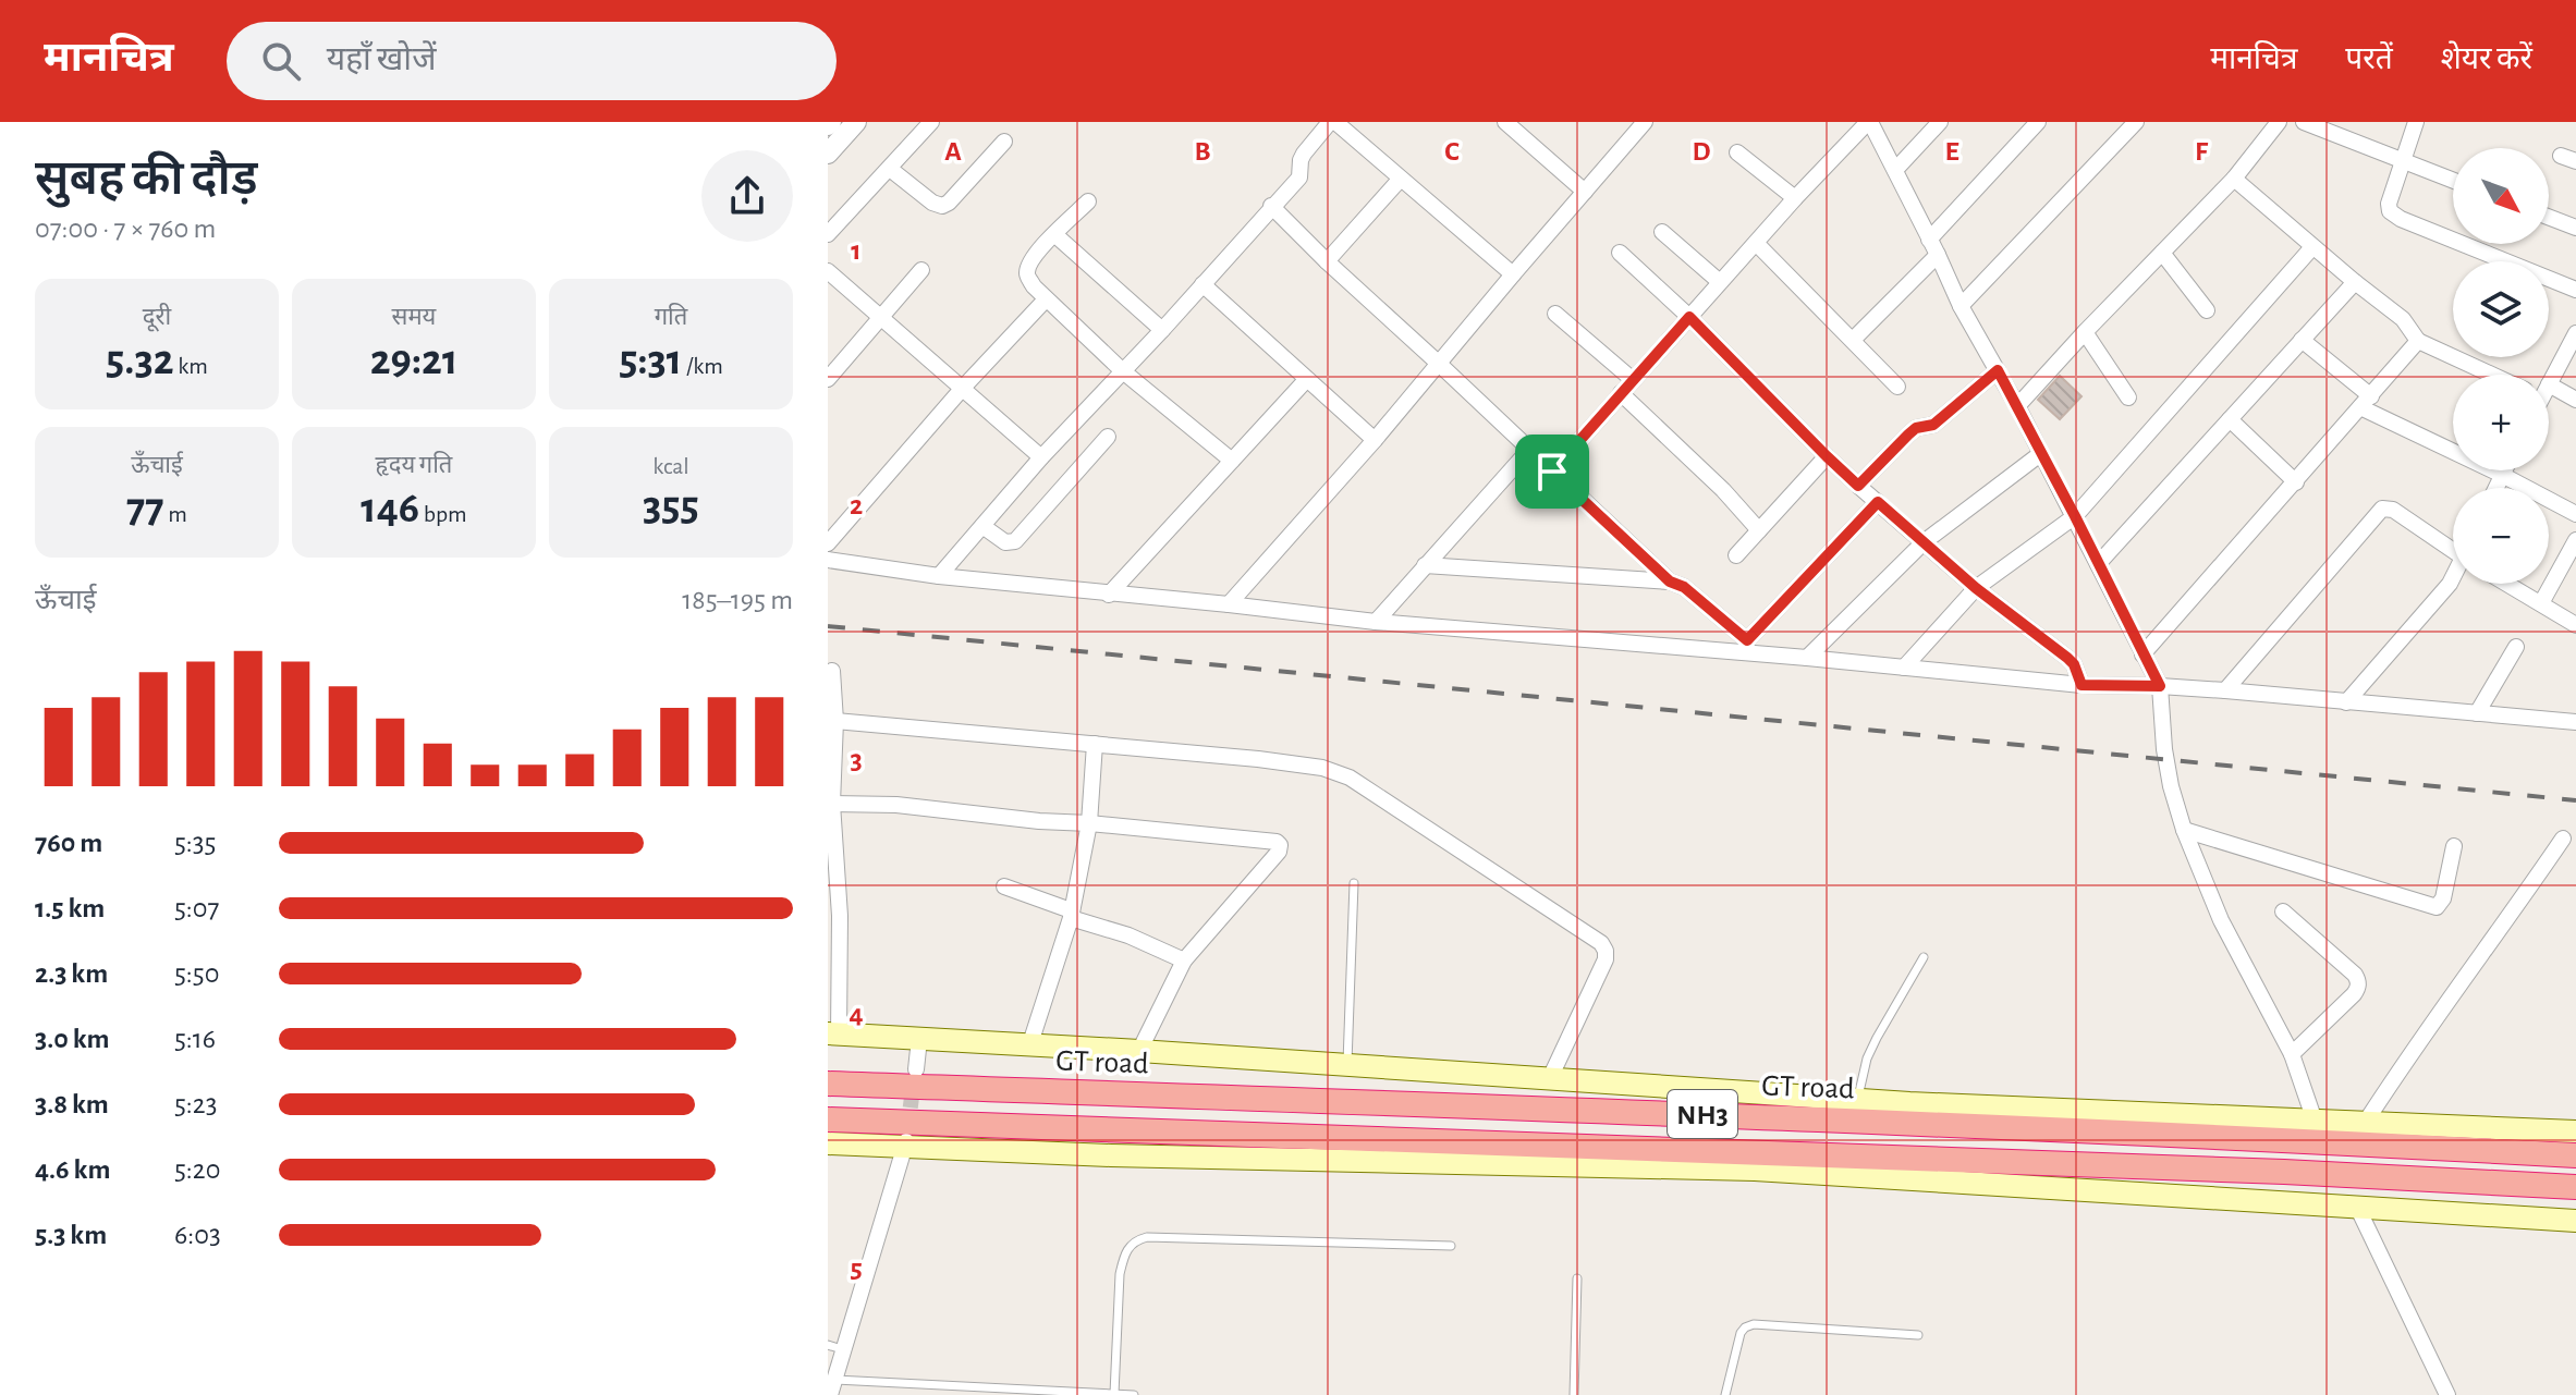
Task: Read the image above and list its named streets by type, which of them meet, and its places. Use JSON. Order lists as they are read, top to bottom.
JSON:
{
  "streets": {
    "highway": ["GT road", "NH3"]
  },
  "north": "bottom right",
  "page": {
    "header": "मानचित्र",
    "search": "यहाँ खोजें",
    "nav": ["मानचित्र", "परतें", "शेयर करें"],
    "heading": ["सुबह की दौड़", "07:00 · 7 × 760 m"],
    "map_buttons": ["+", "−"],
    "stats": [
      ["दूरी", "5.32 km"],
      ["समय", "29:21"],
      ["गति", "5:31 /km"],
      ["ऊँचाई", "77 m"],
      ["हृदय गति", "146 bpm"],
      ["kcal", "355"]
    ],
    "chart": ["ऊँचाई", "185–195 m"],
    "list": [
      {
        "name": "760 m",
        "note": "5:35"
      },
      {
        "name": "1.5 km",
        "note": "5:07"
      },
      {
        "name": "2.3 km",
        "note": "5:50"
      },
      {
        "name": "3.0 km",
        "note": "5:16"
      },
      {
        "name": "3.8 km",
        "note": "5:23"
      },
      {
        "name": "4.6 km",
        "note": "5:20"
      },
      {
        "name": "5.3 km",
        "note": "6:03"
      }
    ]
  },
  "grid": {
    "columns": [
      "A",
      "B",
      "C",
      "D",
      "E",
      "F"
    ],
    "rows": [
      "1",
      "2",
      "3",
      "4",
      "5"
    ]
  }
}
